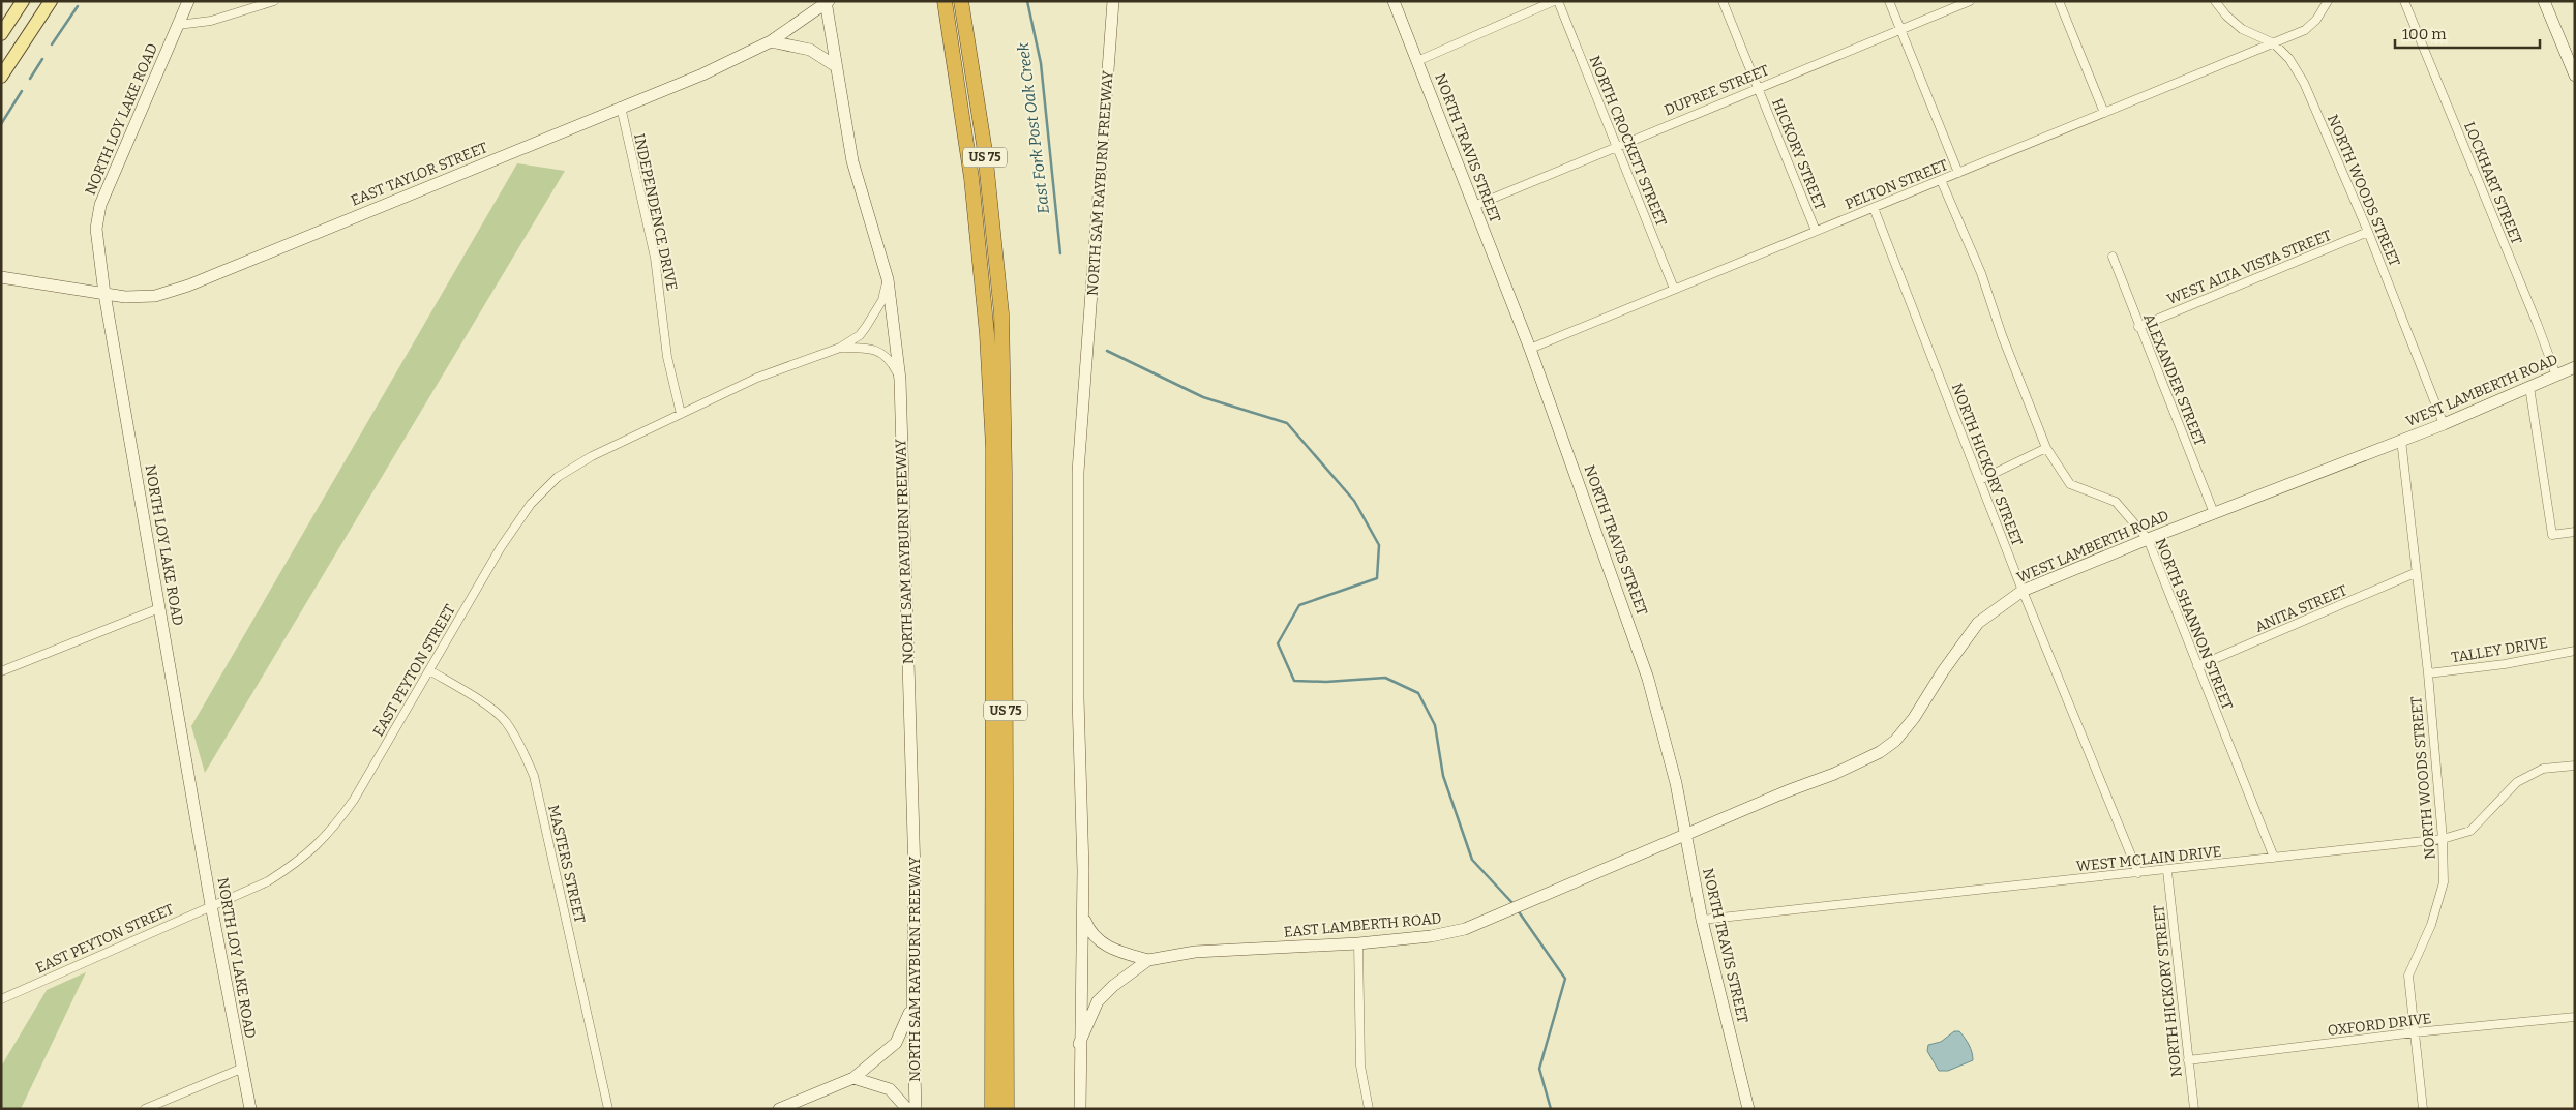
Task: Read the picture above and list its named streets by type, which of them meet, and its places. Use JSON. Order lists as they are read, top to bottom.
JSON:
{
  "streets": {
    "highway": ["US 75"],
    "main road": [
      "NORTH LOY LAKE ROAD",
      "NORTH TRAVIS STREET",
      "EAST TAYLOR STREET",
      "NORTH SAM RAYBURN FREEWAY",
      "WEST LAMBERTH ROAD",
      "EAST LAMBERTH ROAD"
    ],
    "street": [
      "DUPREE STREET",
      "NORTH CROCKETT STREET",
      "HICKORY STREET",
      "LOCKHART STREET",
      "PELTON STREET",
      "NORTH WOODS STREET",
      "INDEPENDENCE DRIVE",
      "WEST ALTA VISTA STREET",
      "ALEXANDER STREET",
      "NORTH HICKORY STREET",
      "ANITA STREET",
      "NORTH SHANNON STREET",
      "TALLEY DRIVE",
      "EAST PEYTON STREET",
      "WEST MCLAIN DRIVE",
      "MASTERS STREET",
      "OXFORD DRIVE"
    ]
  },
  "crossings": [
    ["DUPREE STREET", "NORTH CROCKETT STREET"],
    ["DUPREE STREET", "NORTH TRAVIS STREET"],
    ["DUPREE STREET", "HICKORY STREET"],
    ["NORTH LOY LAKE ROAD", "EAST TAYLOR STREET"],
    ["NORTH LOY LAKE ROAD", "EAST PEYTON STREET"],
    ["NORTH CROCKETT STREET", "PELTON STREET"],
    ["NORTH TRAVIS STREET", "PELTON STREET"],
    ["NORTH TRAVIS STREET", "WEST LAMBERTH ROAD"],
    ["NORTH TRAVIS STREET", "WEST MCLAIN DRIVE"],
    ["NORTH TRAVIS STREET", "EAST LAMBERTH ROAD"],
    ["HICKORY STREET", "PELTON STREET"],
    ["EAST TAYLOR STREET", "NORTH SAM RAYBURN FREEWAY"],
    ["EAST TAYLOR STREET", "INDEPENDENCE DRIVE"],
    ["NORTH SAM RAYBURN FREEWAY", "EAST PEYTON STREET"],
    ["LOCKHART STREET", "WEST LAMBERTH ROAD"],
    ["PELTON STREET", "NORTH WOODS STREET"],
    ["PELTON STREET", "NORTH HICKORY STREET"],
    ["PELTON STREET", "NORTH SHANNON STREET"],
    ["NORTH WOODS STREET", "WEST ALTA VISTA STREET"],
    ["NORTH WOODS STREET", "WEST LAMBERTH ROAD"],
    ["NORTH WOODS STREET", "ANITA STREET"],
    ["NORTH WOODS STREET", "TALLEY DRIVE"],
    ["NORTH WOODS STREET", "WEST MCLAIN DRIVE"],
    ["NORTH WOODS STREET", "OXFORD DRIVE"],
    ["INDEPENDENCE DRIVE", "EAST PEYTON STREET"],
    ["WEST ALTA VISTA STREET", "ALEXANDER STREET"],
    ["ALEXANDER STREET", "WEST LAMBERTH ROAD"],
    ["WEST LAMBERTH ROAD", "NORTH HICKORY STREET"],
    ["WEST LAMBERTH ROAD", "NORTH SHANNON STREET"],
    ["WEST LAMBERTH ROAD", "EAST LAMBERTH ROAD"],
    ["NORTH HICKORY STREET", "WEST MCLAIN DRIVE"],
    ["NORTH HICKORY STREET", "OXFORD DRIVE"],
    ["ANITA STREET", "NORTH SHANNON STREET"],
    ["NORTH SHANNON STREET", "WEST MCLAIN DRIVE"],
    ["EAST PEYTON STREET", "MASTERS STREET"]
  ],
  "water": ["East Fork Post Oak Creek"],
  "scale_bar": "100 m"
}
